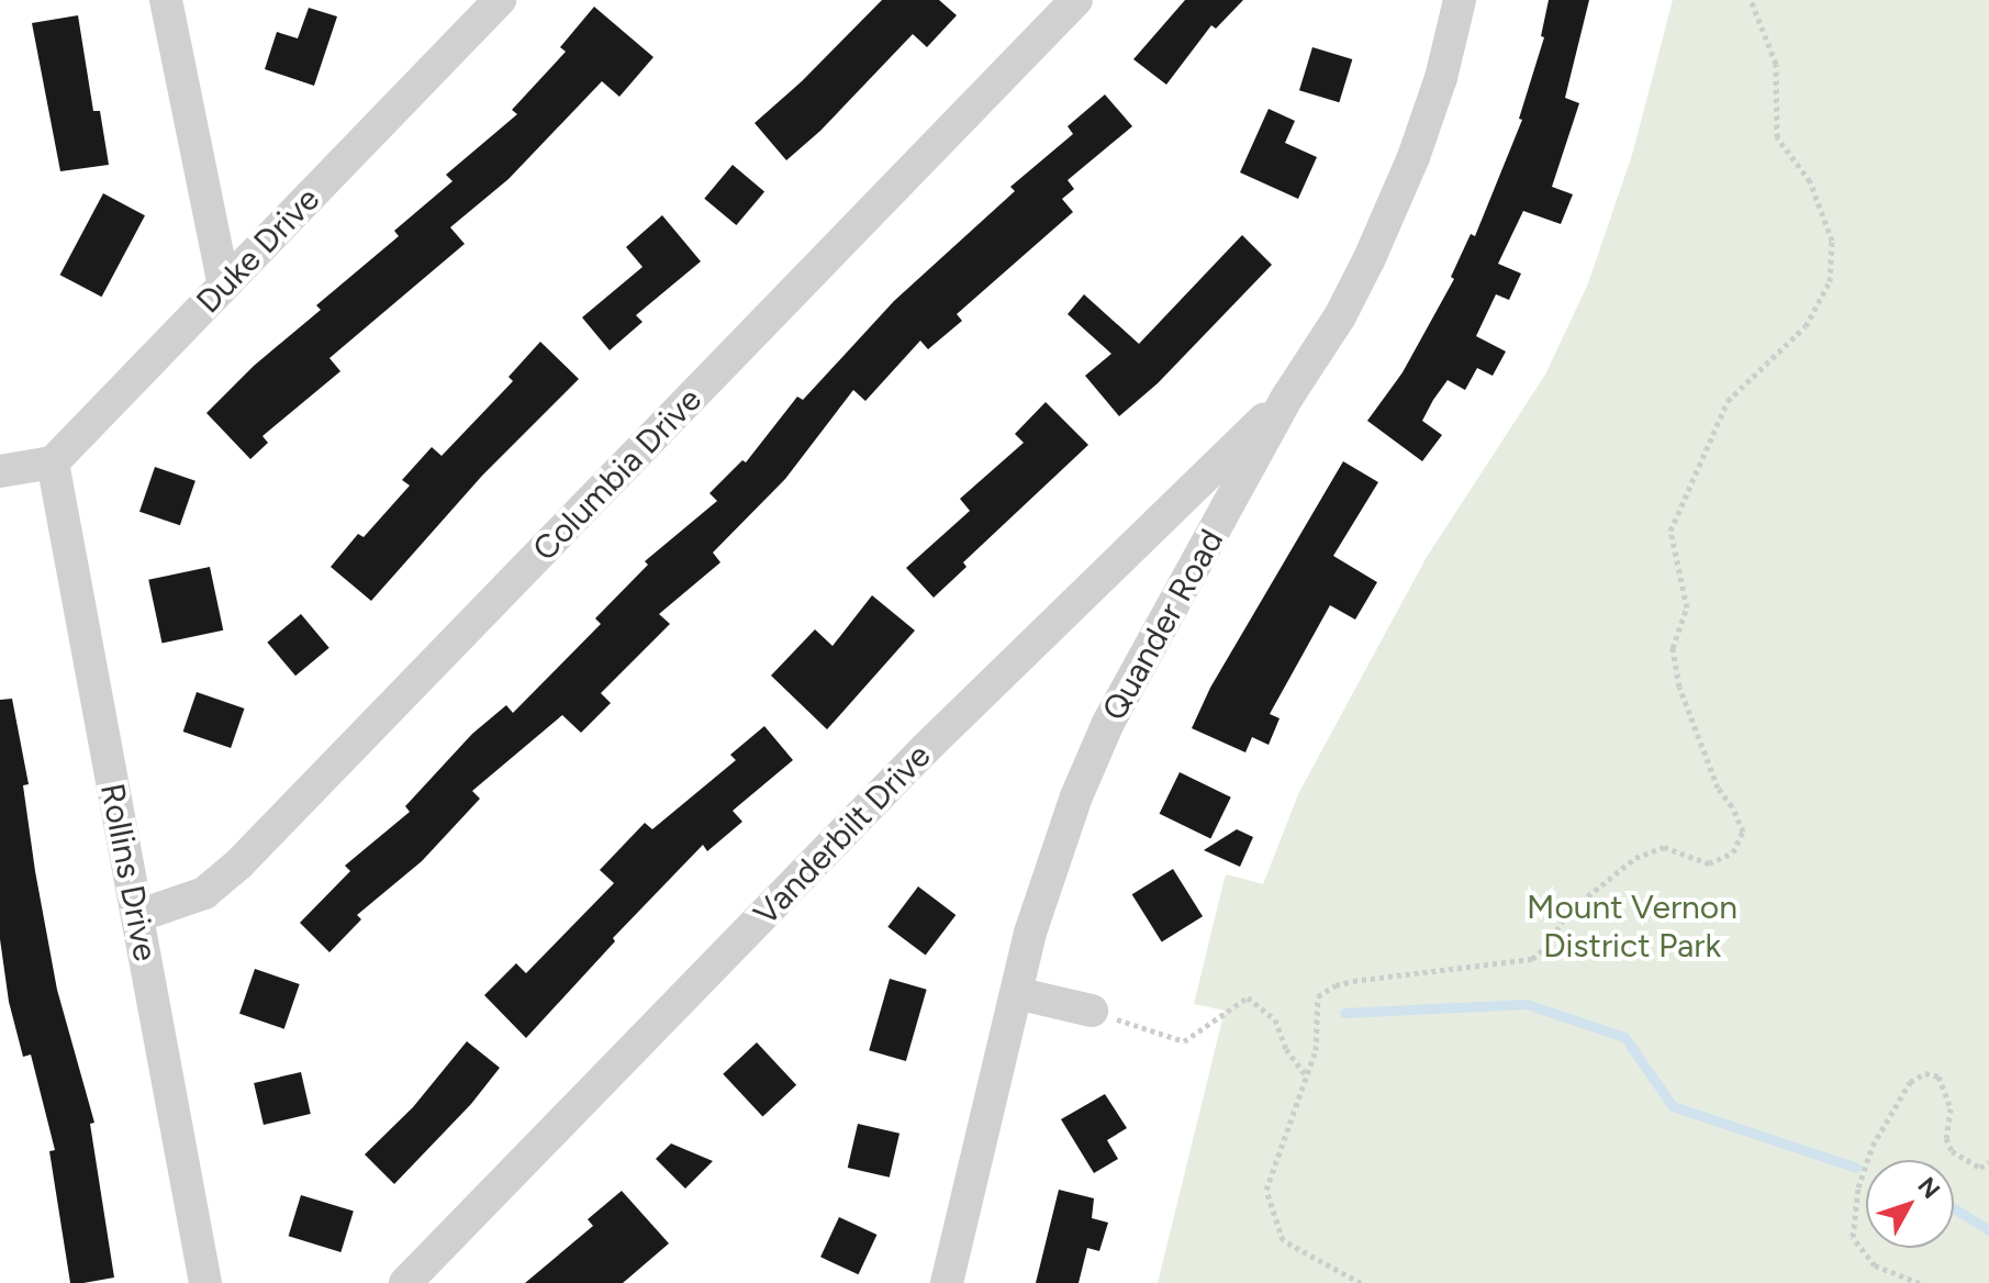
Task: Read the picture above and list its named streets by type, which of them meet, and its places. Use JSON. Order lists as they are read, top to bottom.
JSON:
{
  "streets": {
    "street": [
      "Duke Drive",
      "Columbia Drive",
      "Quander Road",
      "Vanderbilt Drive",
      "Rollins Drive"
    ]
  },
  "crossings": [
    ["Duke Drive", "Rollins Drive"],
    ["Columbia Drive", "Rollins Drive"],
    ["Quander Road", "Vanderbilt Drive"]
  ],
  "parks": ["Mount Vernon District Park"],
  "north": "top right"
}
